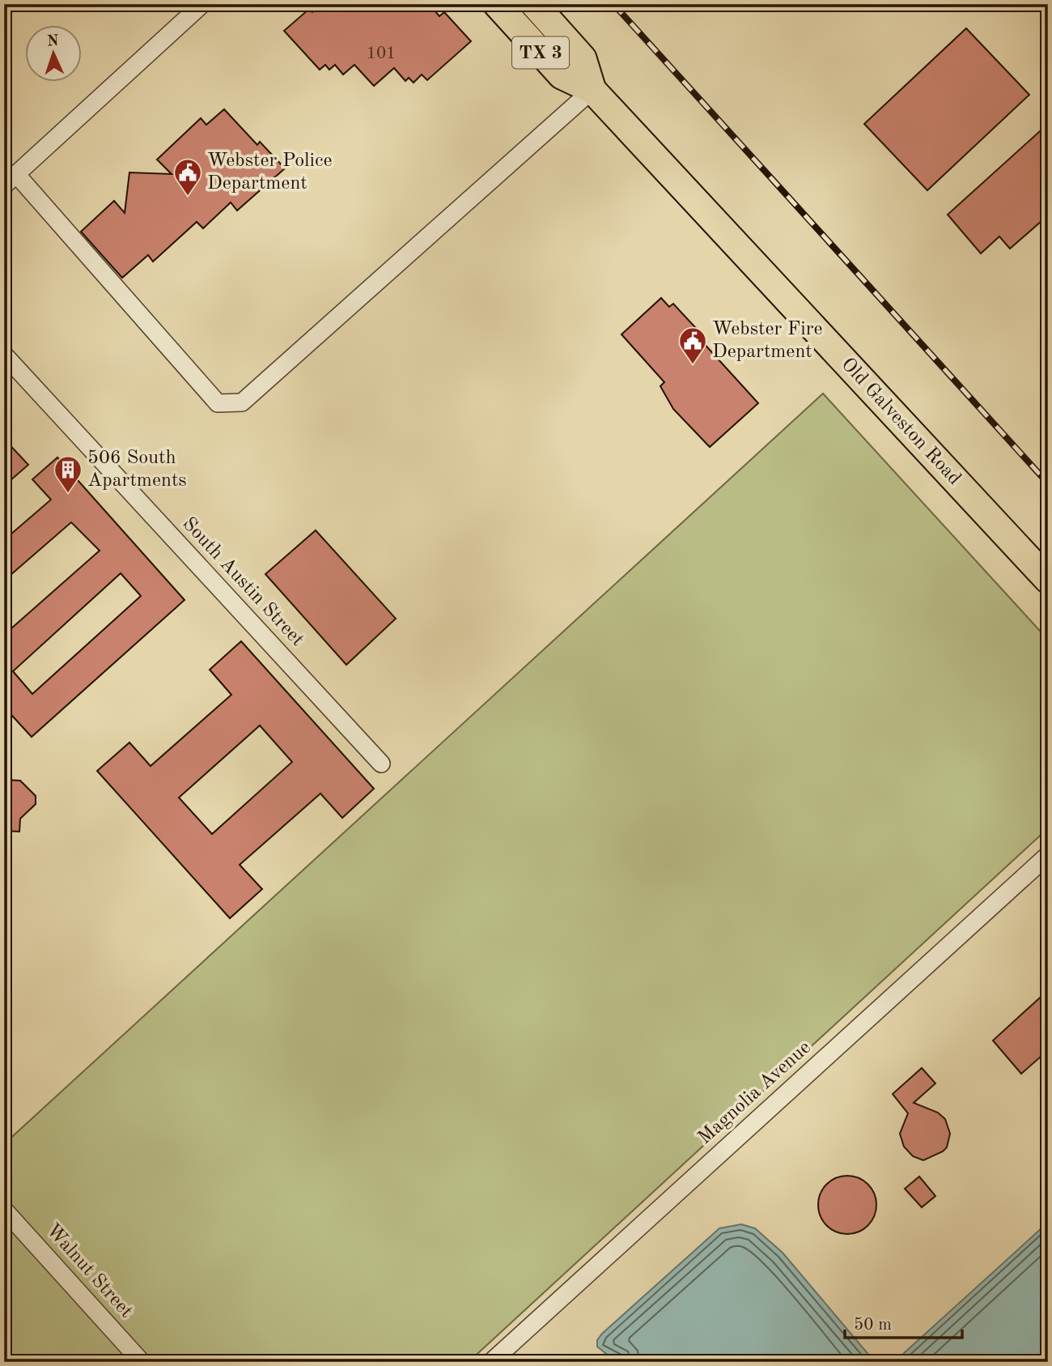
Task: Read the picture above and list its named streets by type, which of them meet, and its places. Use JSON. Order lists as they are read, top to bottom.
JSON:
{
  "streets": {
    "main road": ["TX 3", "Old Galveston Road"],
    "street": ["South Austin Street", "Magnolia Avenue", "Walnut Street"]
  },
  "places": {
    "public building": ["Webster Police Department", "Webster Fire Department"],
    "building": ["506 South Apartments"]
  },
  "house_numbers": ["101"],
  "scale_bar": "50 m",
  "north": "top"
}
